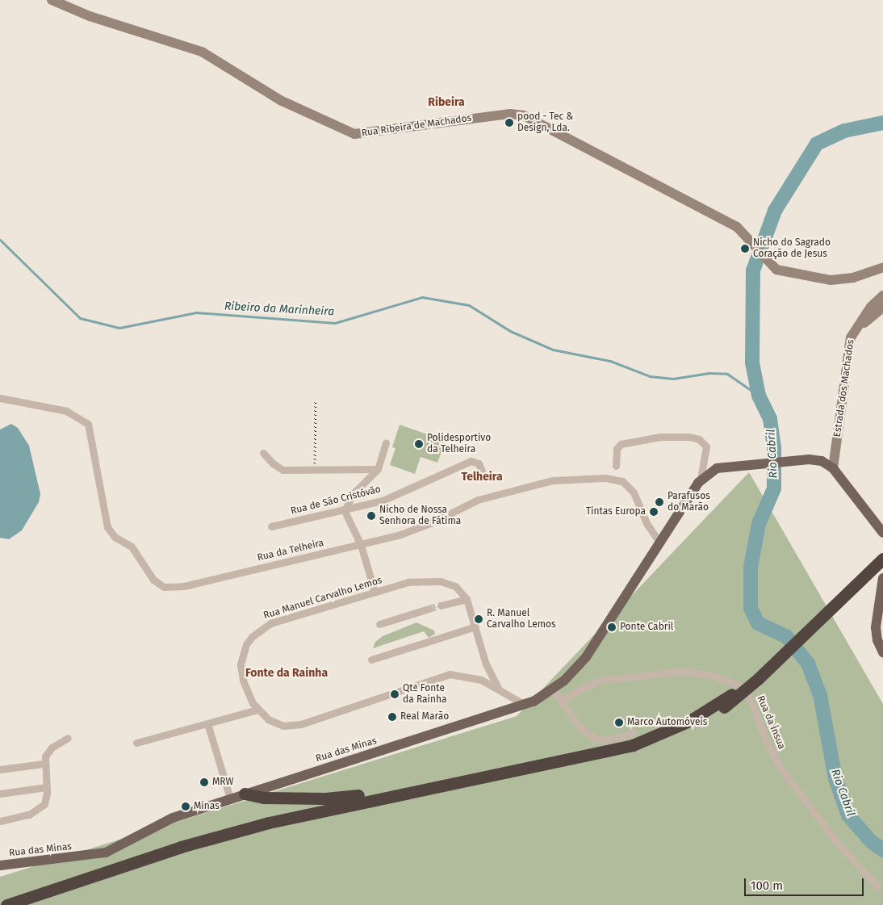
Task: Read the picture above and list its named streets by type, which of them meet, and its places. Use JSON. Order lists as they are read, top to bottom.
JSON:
{
  "streets": {
    "main road": ["Rua Ribeira de Machados", "Estrada dos Machados", "Rua das Minas"],
    "street": [
      "Rua de São Cristóvão",
      "Rua da Telheira",
      "Rua Manuel Carvalho Lemos",
      "Rua da Ínsua"
    ]
  },
  "crossings": [
    ["Rua da Telheira", "Rua das Minas"],
    ["Rua Manuel Carvalho Lemos", "Rua das Minas"]
  ],
  "districts": ["Ribeira", "Telheira", "Fonte da Rainha"],
  "water": ["Ribeiro da Marinheira", "Rio Cabril"],
  "places": [
    "pood - Tec & Design, Lda.",
    "Nicho do Sagrado Coração de Jesus",
    "Polidesportivo da Telheira",
    "Parafusos do Marão",
    "Tintas Europa",
    "Nicho de Nossa Senhora de Fátima",
    "R. Manuel Carvalho Lemos",
    "Ponte Cabril",
    "Qtª Fonte da Rainha",
    "Real Marão",
    "Marco Automóveis",
    "MRW",
    "Minas"
  ],
  "scale_bar": "100 m"
}
